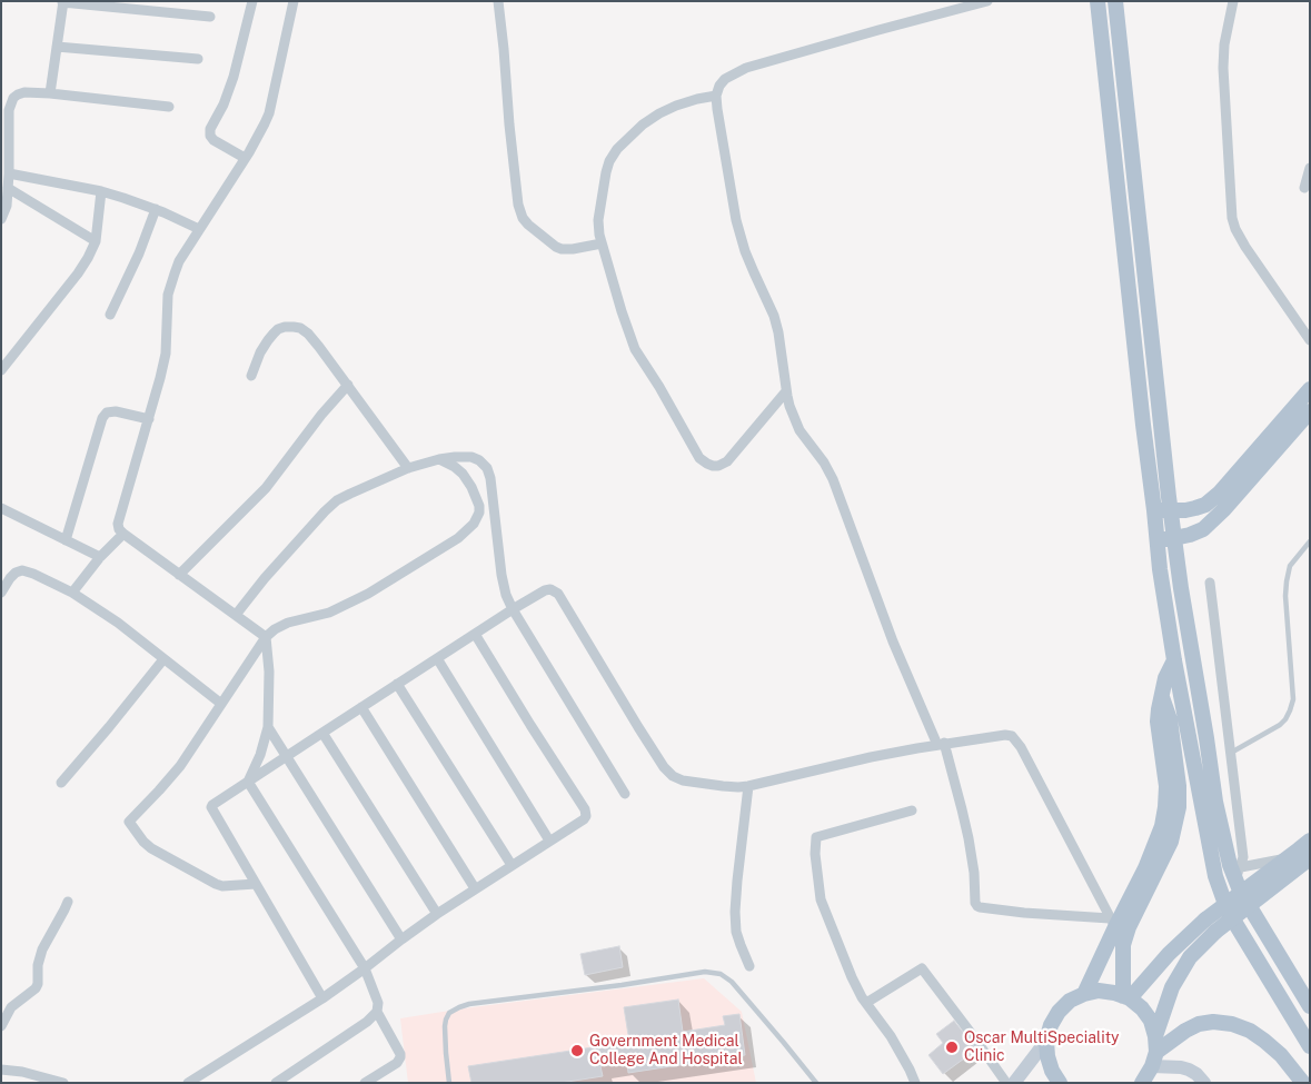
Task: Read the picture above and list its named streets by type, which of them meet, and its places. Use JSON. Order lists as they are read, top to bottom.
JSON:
{
  "places": ["Oscar MultiSpeciality Clinic", "Government Medical College And Hospital"]
}
